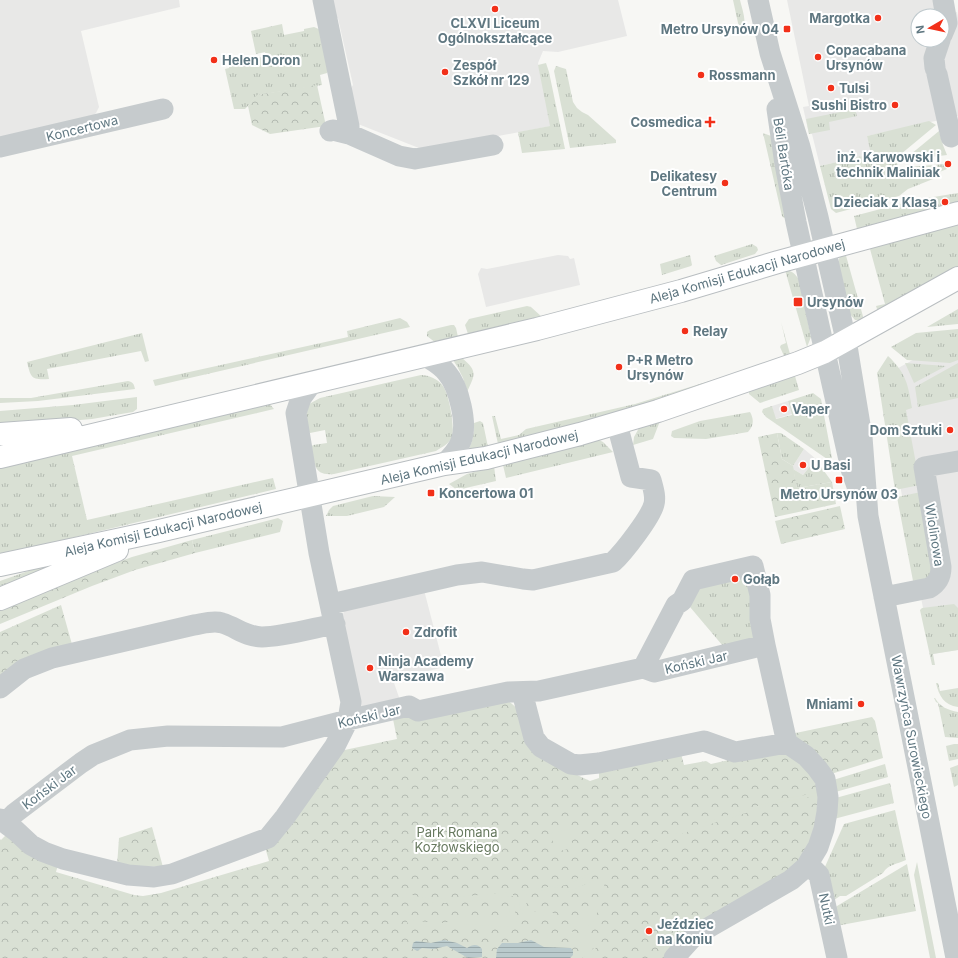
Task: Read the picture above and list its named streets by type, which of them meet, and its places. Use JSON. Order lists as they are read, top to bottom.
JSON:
{
  "streets": {
    "main road": ["Aleja Komisji Edukacji Narodowej"],
    "street": [
      "Koncertowa",
      "Béli Bartóka",
      "Wiolinowa",
      "Koński Jar",
      "Wawrzyńca Surowieckiego",
      "Nutki"
    ]
  },
  "crossings": [
    ["Béli Bartóka", "Aleja Komisji Edukacji Narodowej"],
    ["Béli Bartóka", "Wawrzyńca Surowieckiego"],
    ["Aleja Komisji Edukacji Narodowej", "Wawrzyńca Surowieckiego"],
    ["Wiolinowa", "Wawrzyńca Surowieckiego"]
  ],
  "parks": ["Park Romana Kozłowskiego"],
  "places": {
    "other": [
      "CLXVI Liceum Ogólnokształcące",
      "Margotka",
      "Copacabana Ursynów",
      "Helen Doron",
      "Zespół Szkół nr 129",
      "Rossmann",
      "Tulsi",
      "Sushi Bistro",
      "inż. Karwowski i technik Maliniak",
      "Delikatesy Centrum",
      "Dzieciak z Klasą",
      "Relay",
      "P+R Metro Ursynów",
      "Vaper",
      "Dom Sztuki",
      "U Basi",
      "Gołąb",
      "Zdrofit",
      "Ninja Academy Warszawa",
      "Mniami",
      "Jeździec na Koniu"
    ],
    "transit": [
      "Metro Ursynów 04",
      "Ursynów",
      "Metro Ursynów 03",
      "Koncertowa 01"
    ],
    "health": ["Cosmedica"]
  },
  "north": "left"
}
